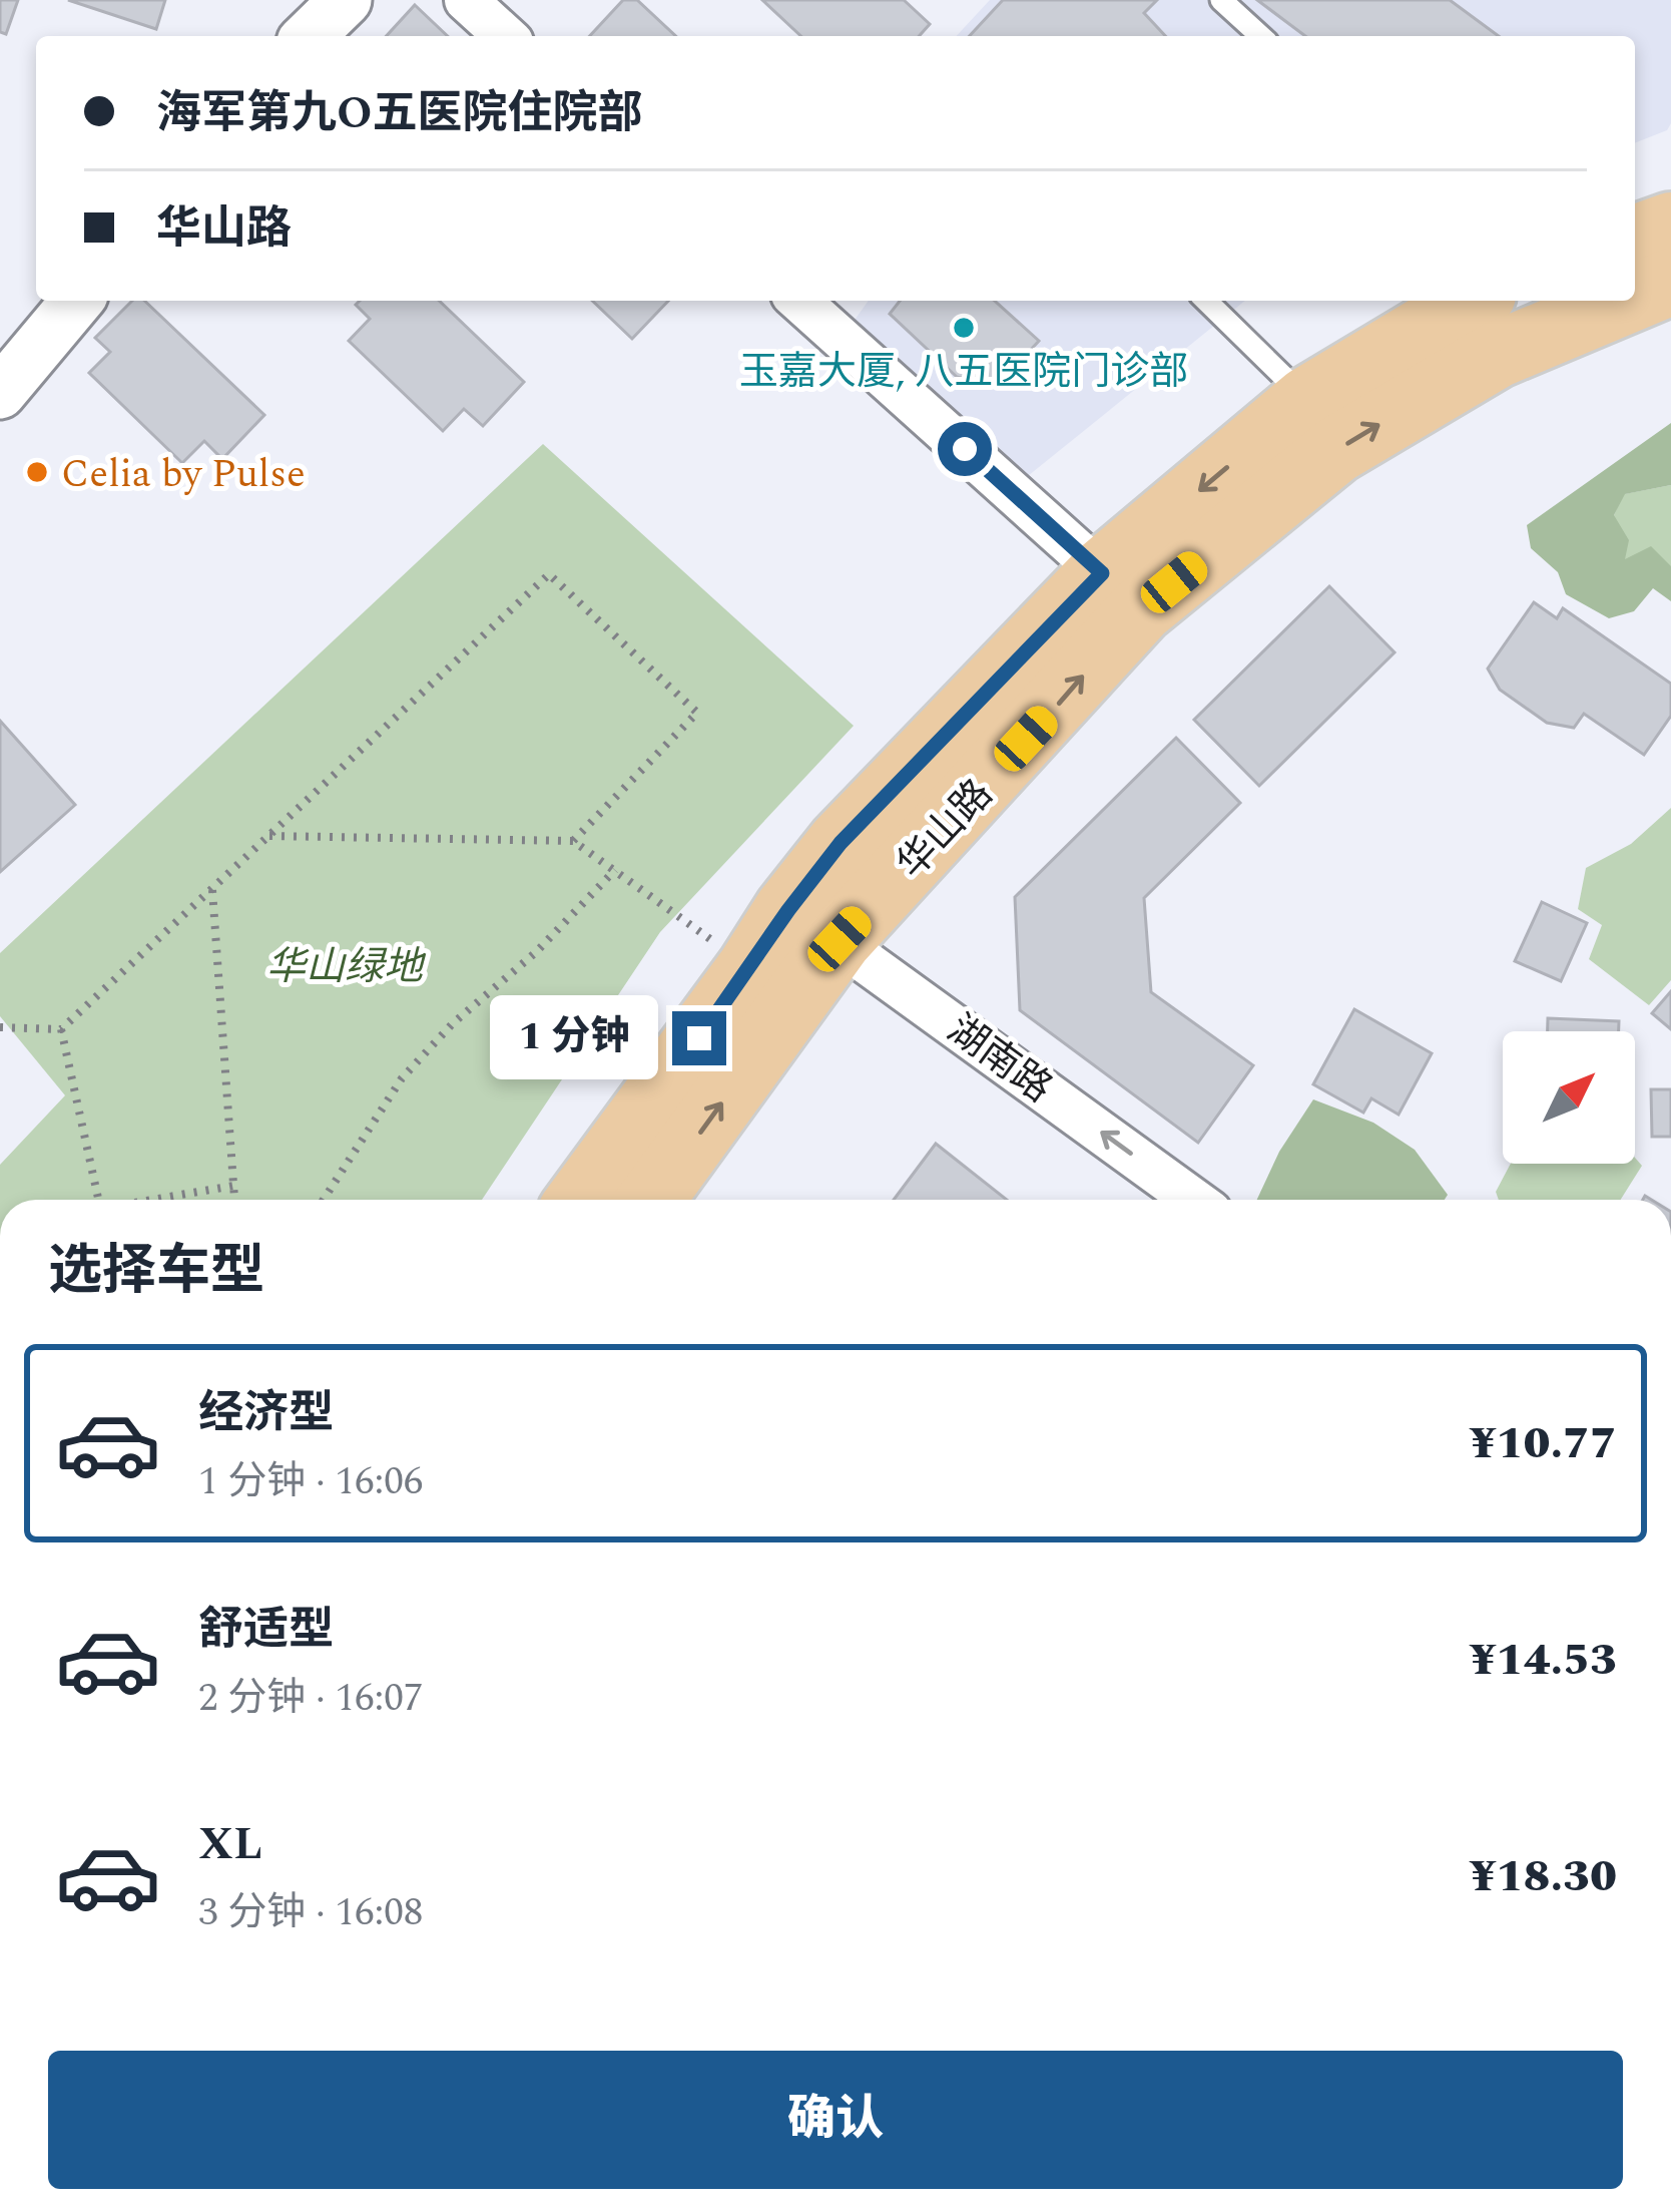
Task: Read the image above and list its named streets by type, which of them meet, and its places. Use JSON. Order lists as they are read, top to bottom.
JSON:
{
  "streets": {
    "main road": ["华山路"],
    "street": ["湖南路"]
  },
  "crossings": [
    ["华山路", "湖南路"]
  ],
  "one_way": ["湖南路"],
  "parks": ["华山绿地"],
  "places": ["玉嘉大厦, 八五医院门诊部", "Celia by Pulse"],
  "north": "top right",
  "page": {
    "banner": ["海军第九O五医院住院部", "华山路"],
    "bubble": "1 分钟",
    "heading": "选择车型",
    "list": [
      {
        "name": "经济型",
        "note": "1 分钟 · 16:06",
        "value": "¥10.77"
      },
      {
        "name": "舒适型",
        "note": "2 分钟 · 16:07",
        "value": "¥14.53"
      },
      {
        "name": "XL",
        "note": "3 分钟 · 16:08",
        "value": "¥18.30"
      }
    ],
    "buttons": "确认"
  }
}
